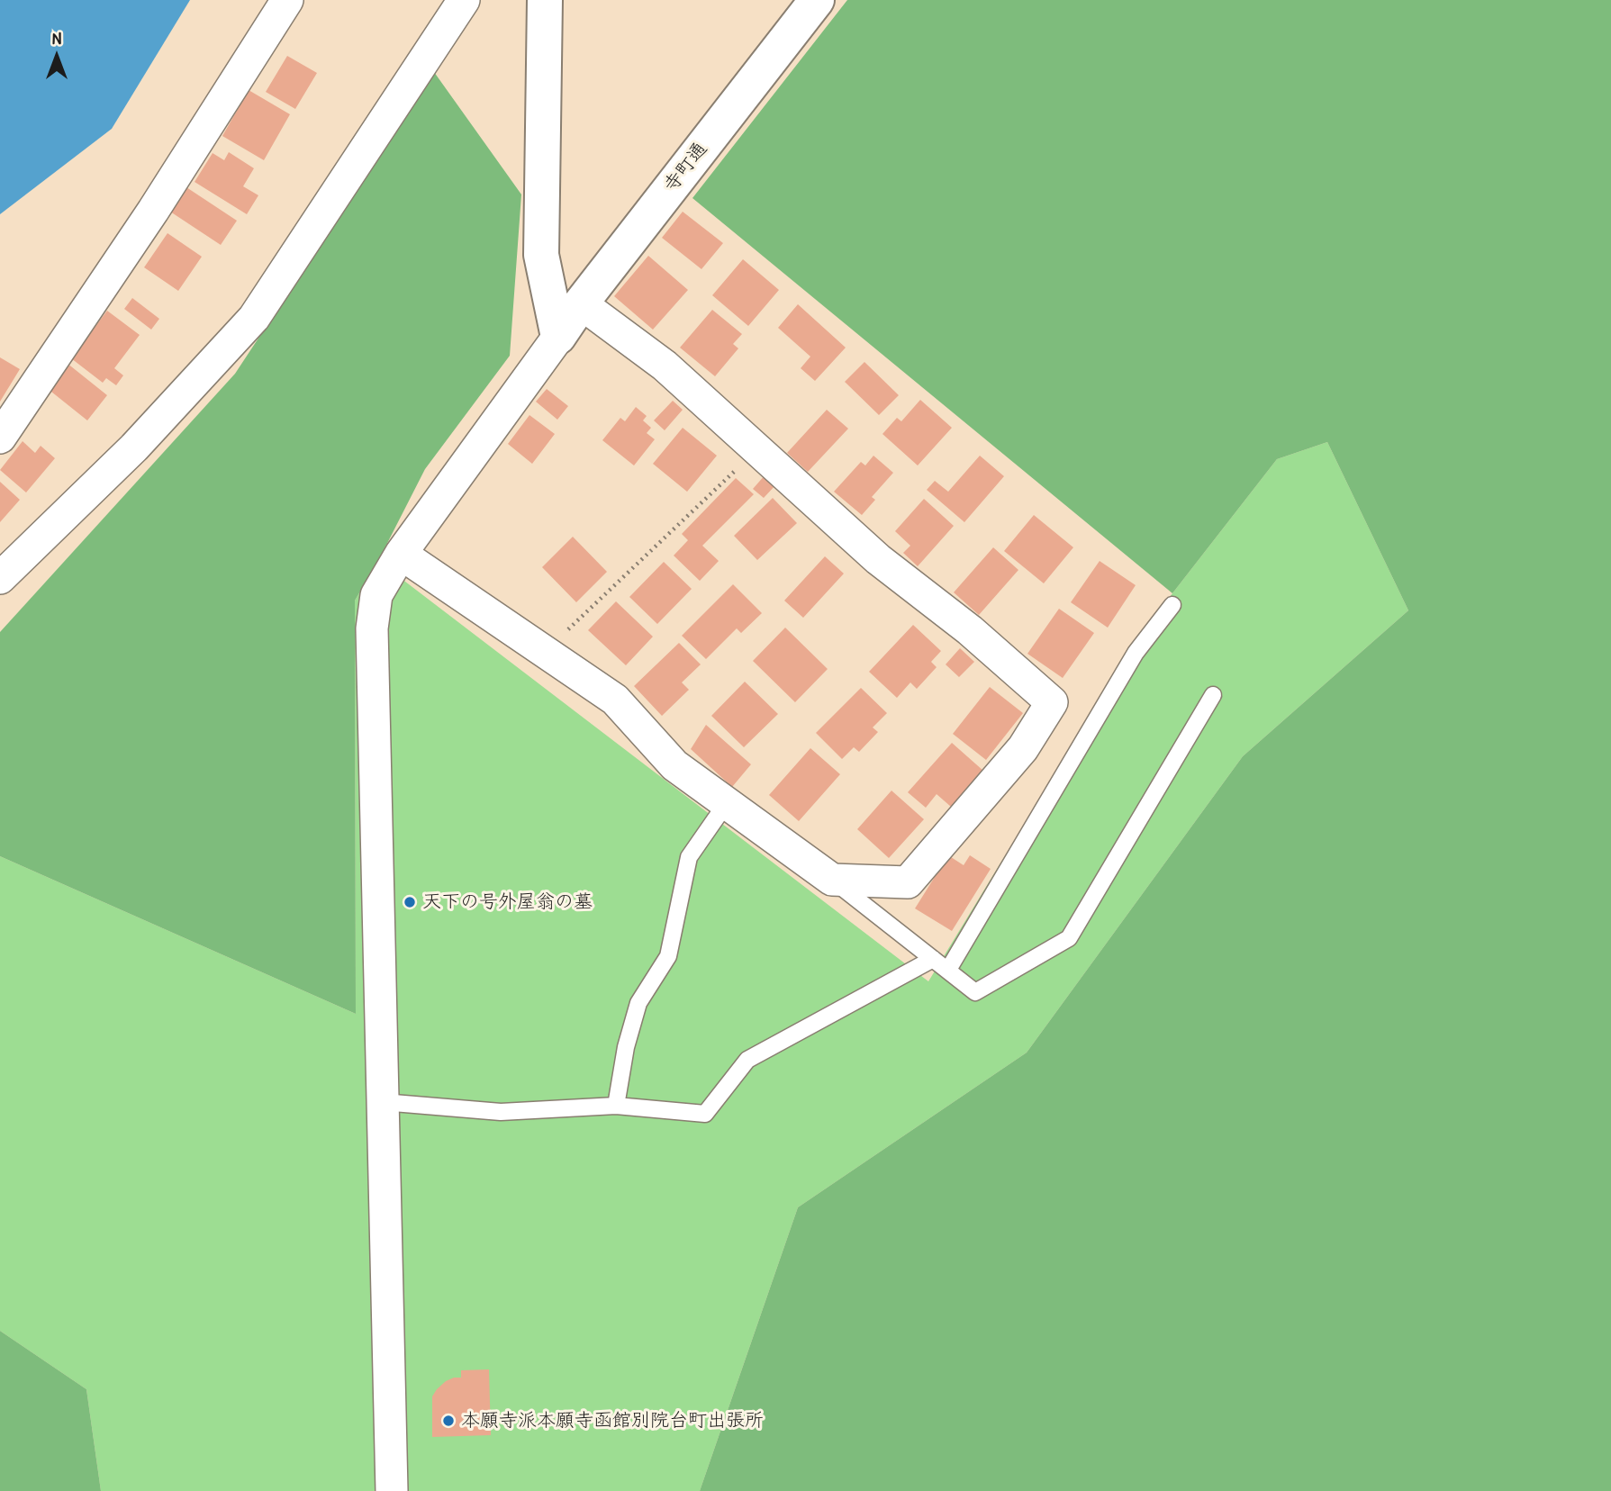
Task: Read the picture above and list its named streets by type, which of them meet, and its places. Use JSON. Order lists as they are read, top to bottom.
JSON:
{
  "streets": {
    "street": ["寺町通"]
  },
  "places": ["天下の号外屋翁の墓", "本願寺派本願寺函館別院台町出張所"],
  "north": "top"
}
